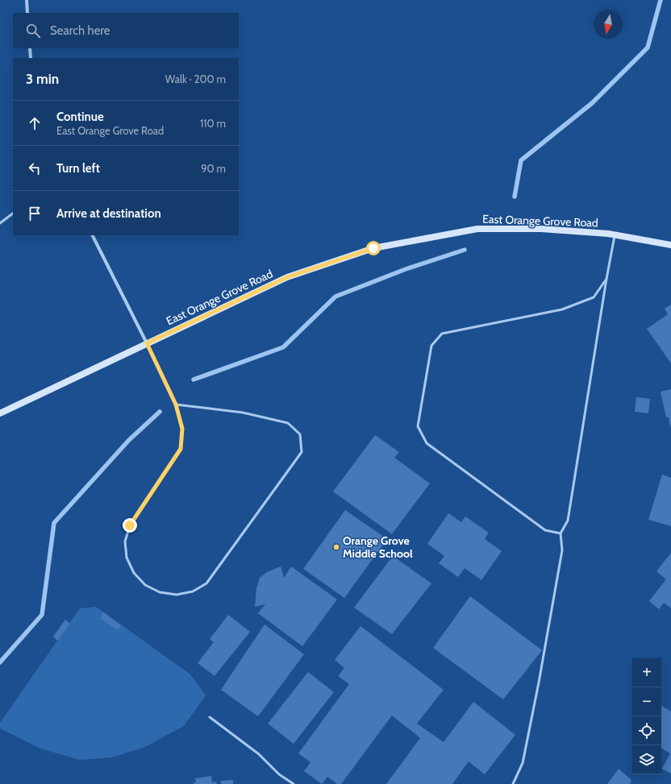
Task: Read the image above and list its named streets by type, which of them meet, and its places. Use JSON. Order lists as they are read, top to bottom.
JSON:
{
  "streets": {
    "main road": ["East Orange Grove Road"]
  },
  "places": ["Orange Grove Middle School"],
  "north": "bottom",
  "page": {
    "search": "Search here",
    "heading": ["3 min", "Walk · 200 m"],
    "list": [
      ["Continue", "East Orange Grove Road", "110 m"],
      ["Turn left", "90 m"],
      "Arrive at destination"
    ],
    "map_buttons": ["+", "−"]
  }
}
